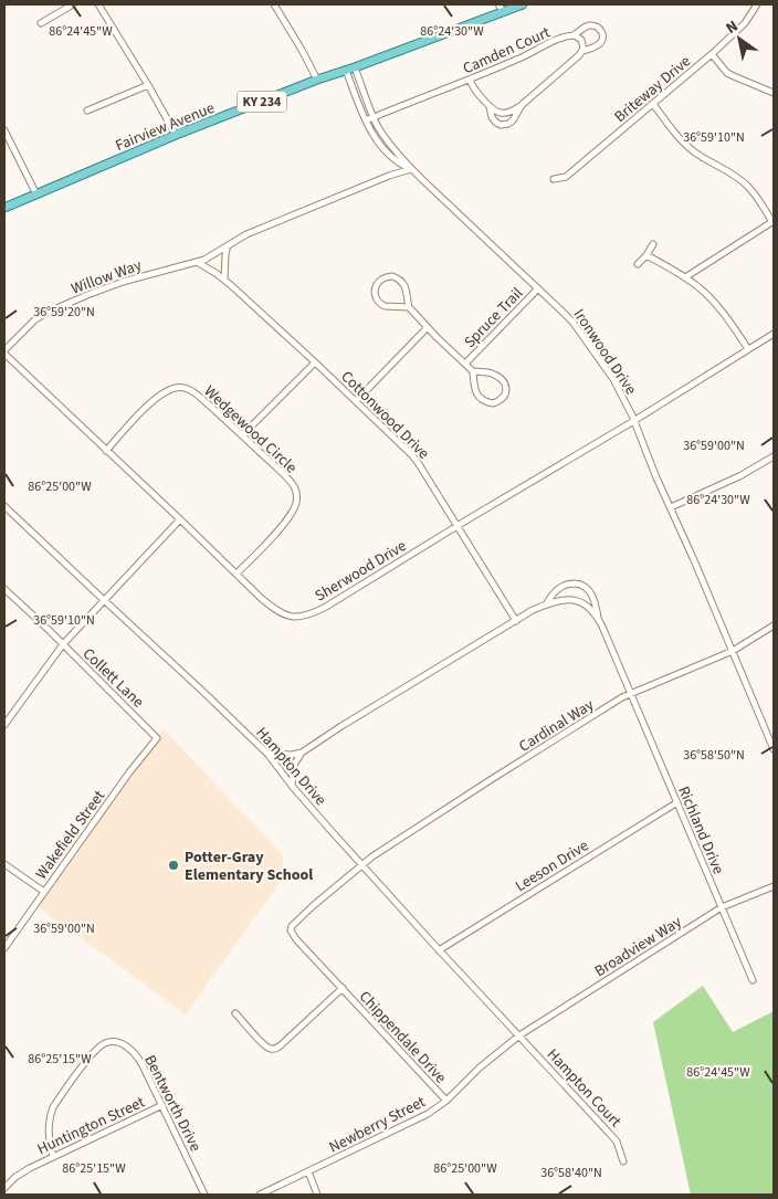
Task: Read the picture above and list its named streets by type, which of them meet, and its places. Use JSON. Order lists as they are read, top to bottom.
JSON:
{
  "streets": {
    "main road": ["KY 234", "Fairview Avenue"],
    "street": [
      "Camden Court",
      "Briteway Drive",
      "Willow Way",
      "Spruce Trail",
      "Ironwood Drive",
      "Cottonwood Drive",
      "Wedgewood Circle",
      "Sherwood Drive",
      "Collett Lane",
      "Cardinal Way",
      "Hampton Drive",
      "Richland Drive",
      "Wakefield Street",
      "Leeson Drive",
      "Broadview Way",
      "Chippendale Drive",
      "Hampton Court",
      "Bentworth Drive",
      "Newberry Street",
      "Huntington Street"
    ]
  },
  "crossings": [
    ["Camden Court", "Ironwood Drive"],
    ["Fairview Avenue", "Ironwood Drive"],
    ["Willow Way", "Ironwood Drive"],
    ["Willow Way", "Cottonwood Drive"],
    ["Willow Way", "Sherwood Drive"],
    ["Spruce Trail", "Ironwood Drive"],
    ["Ironwood Drive", "Sherwood Drive"],
    ["Ironwood Drive", "Cardinal Way"],
    ["Cottonwood Drive", "Sherwood Drive"],
    ["Wedgewood Circle", "Sherwood Drive"],
    ["Collett Lane", "Wakefield Street"],
    ["Cardinal Way", "Hampton Drive"],
    ["Cardinal Way", "Richland Drive"],
    ["Cardinal Way", "Chippendale Drive"],
    ["Hampton Drive", "Leeson Drive"],
    ["Hampton Drive", "Broadview Way"],
    ["Hampton Drive", "Hampton Court"],
    ["Hampton Drive", "Newberry Street"],
    ["Richland Drive", "Leeson Drive"],
    ["Richland Drive", "Broadview Way"],
    ["Broadview Way", "Hampton Court"],
    ["Broadview Way", "Newberry Street"],
    ["Chippendale Drive", "Newberry Street"],
    ["Hampton Court", "Newberry Street"],
    ["Bentworth Drive", "Huntington Street"]
  ],
  "places": ["Potter-Gray Elementary School"],
  "north": "top left",
  "coordinates": [
    "86°24'45\"W",
    "86°24'30\"W",
    "36°59'10\"N",
    "36°59'20\"N",
    "36°59'00\"N",
    "86°25'00\"W",
    "36°58'50\"N",
    "86°25'15\"W",
    "36°58'40\"N"
  ]
}
